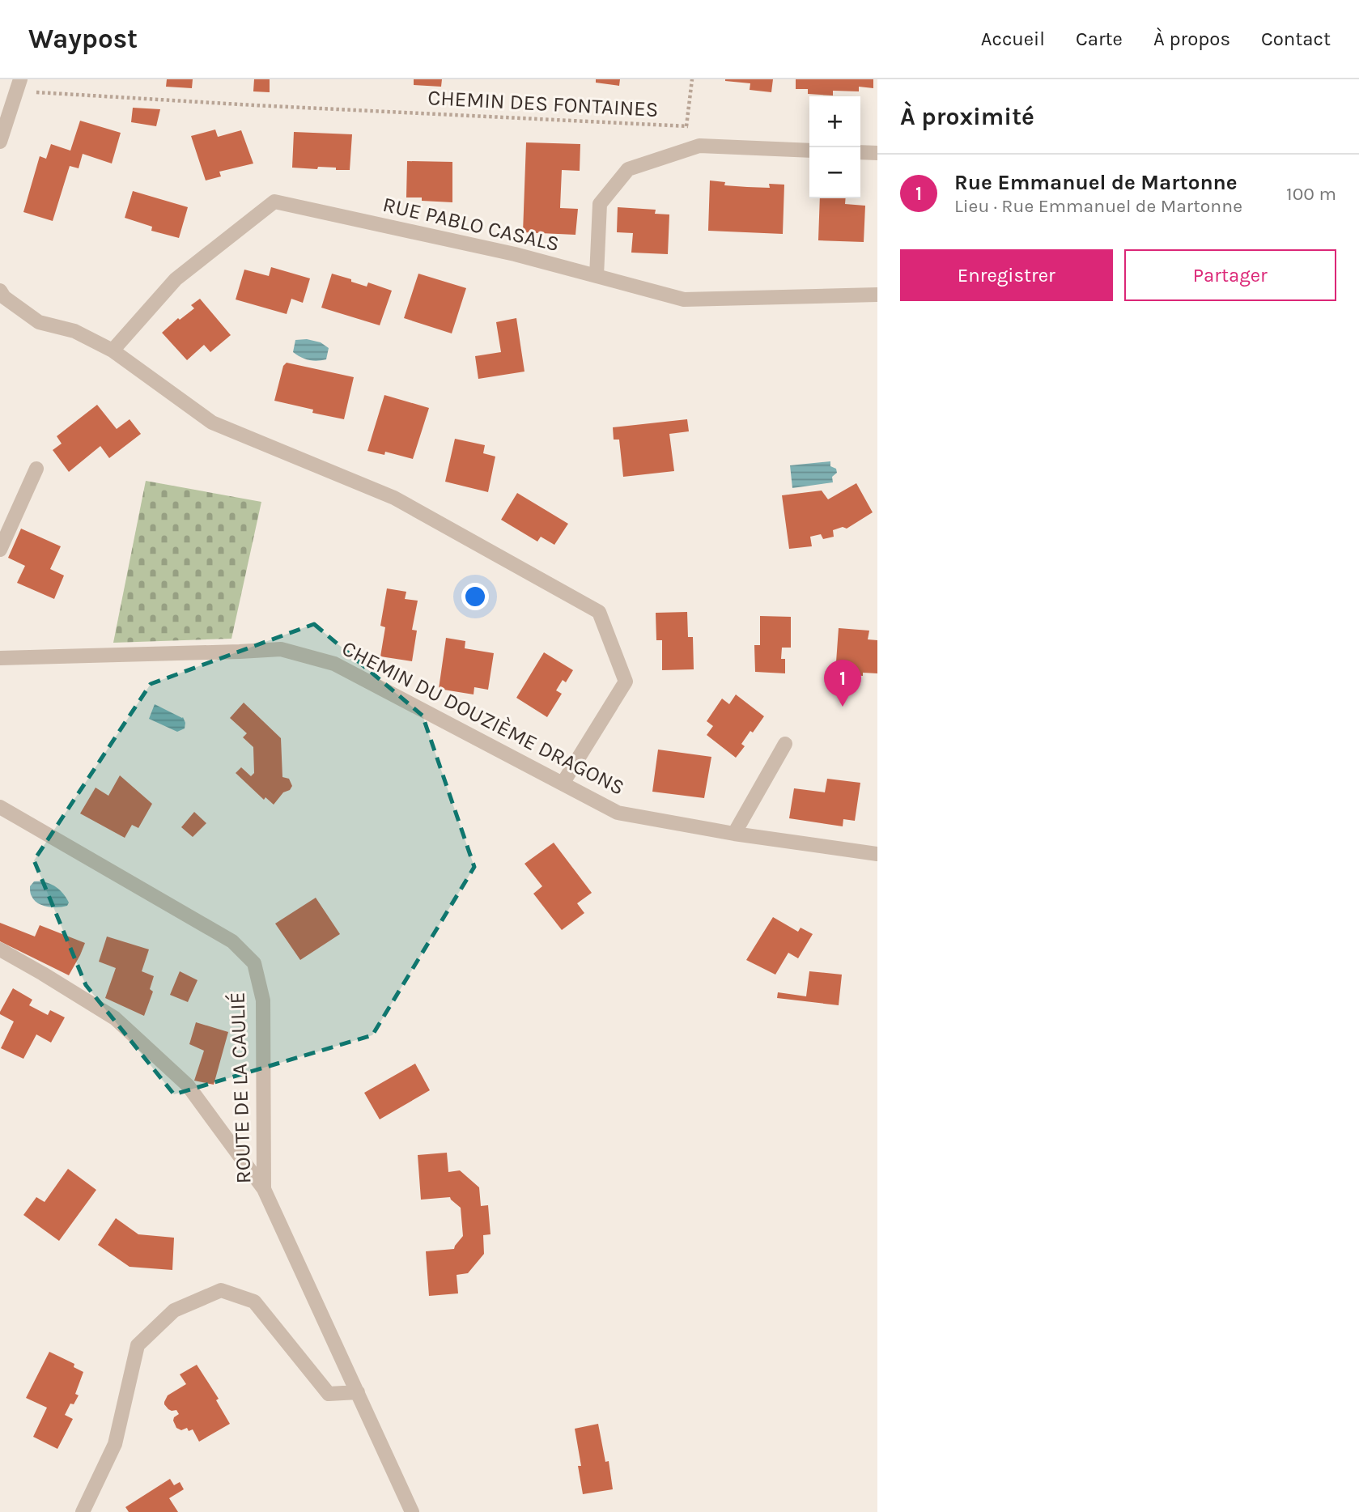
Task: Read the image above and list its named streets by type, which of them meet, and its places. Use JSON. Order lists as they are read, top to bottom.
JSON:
{
  "streets": {
    "street": ["RUE PABLO CASALS", "CHEMIN DU DOUZIÈME DRAGONS", "ROUTE DE LA CAULIÉ"],
    "path": ["CHEMIN DES FONTAINES"]
  },
  "page": {
    "header": "Waypost",
    "nav": [
      "Accueil",
      "Carte",
      "À propos",
      "Contact"
    ],
    "heading": "À proximité",
    "map_buttons": ["+", "−"],
    "list": [
      {
        "mark": "1",
        "name": "Rue Emmanuel de Martonne",
        "note": "Lieu · Rue Emmanuel de Martonne",
        "value": "100 m"
      }
    ],
    "buttons": ["Enregistrer", "Partager"],
    "pins": "1"
  }
}
